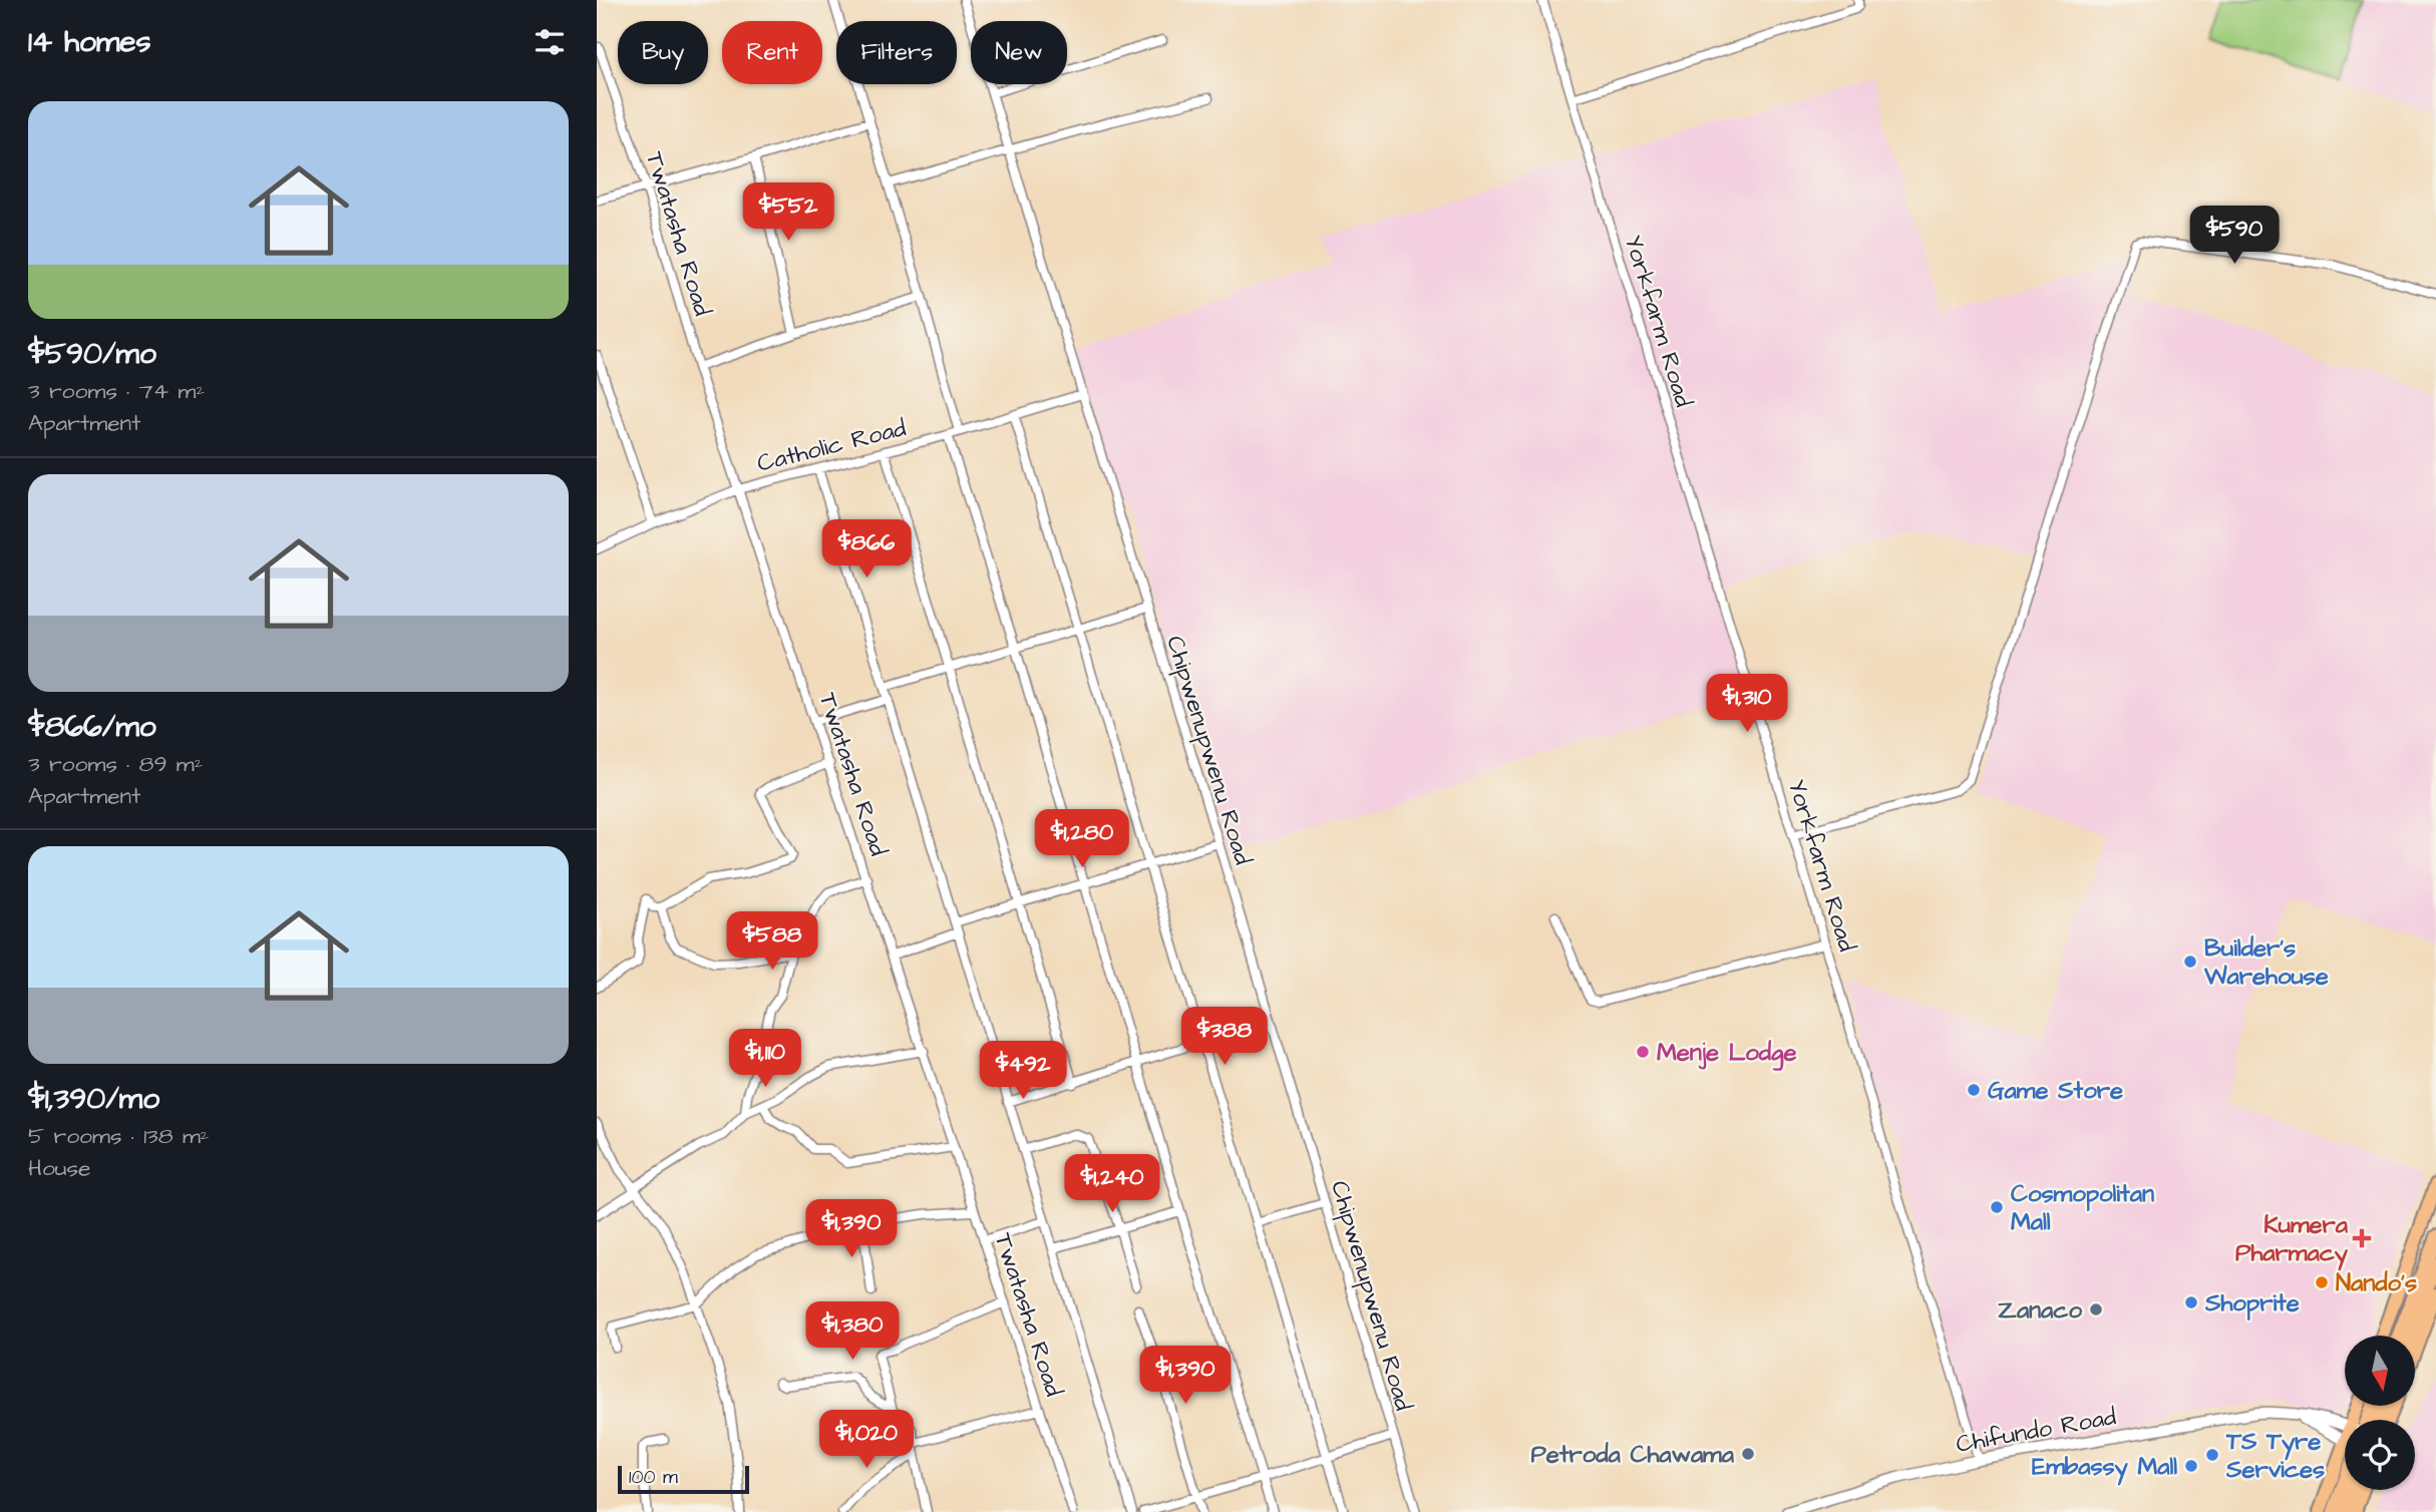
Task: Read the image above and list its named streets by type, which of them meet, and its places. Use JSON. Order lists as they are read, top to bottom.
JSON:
{
  "streets": {
    "street": [
      "Twatasha Road",
      "Yorkfarm Road",
      "Catholic Road",
      "Chipwenupwenu Road",
      "Chifundo Road"
    ]
  },
  "crossings": [
    ["Twatasha Road", "Catholic Road"],
    ["Yorkfarm Road", "Chifundo Road"],
    ["Catholic Road", "Chipwenupwenu Road"]
  ],
  "places": {
    "other": [
      "Builder's Warehouse",
      "Menje Lodge",
      "Game Store",
      "Cosmopolitan Mall",
      "Nando's",
      "Shoprite",
      "Zanaco",
      "Petroda Chawama",
      "TS Tyre Services",
      "Embassy Mall"
    ],
    "health": ["Kumera Pharmacy"]
  },
  "scale_bar": "100 m",
  "north": "bottom",
  "page": {
    "heading": "14 homes",
    "chip": [
      "Buy",
      "Rent",
      "Filters",
      "New"
    ],
    "list": [
      {
        "name": "$590/mo",
        "note": "3 rooms · 74 m² · Apartment"
      },
      {
        "name": "$866/mo",
        "note": "3 rooms · 89 m² · Apartment"
      },
      {
        "name": "$1,390/mo",
        "note": "5 rooms · 138 m² · House"
      }
    ],
    "price": [
      "$552",
      "$590",
      "$866",
      "$1,310",
      "$1,280",
      "$588",
      "$388",
      "$1,110",
      "$492",
      "$1,240",
      "$1,390",
      "$1,380",
      "$1,390",
      "$1,020"
    ],
    "scale": "100 m"
  }
}
